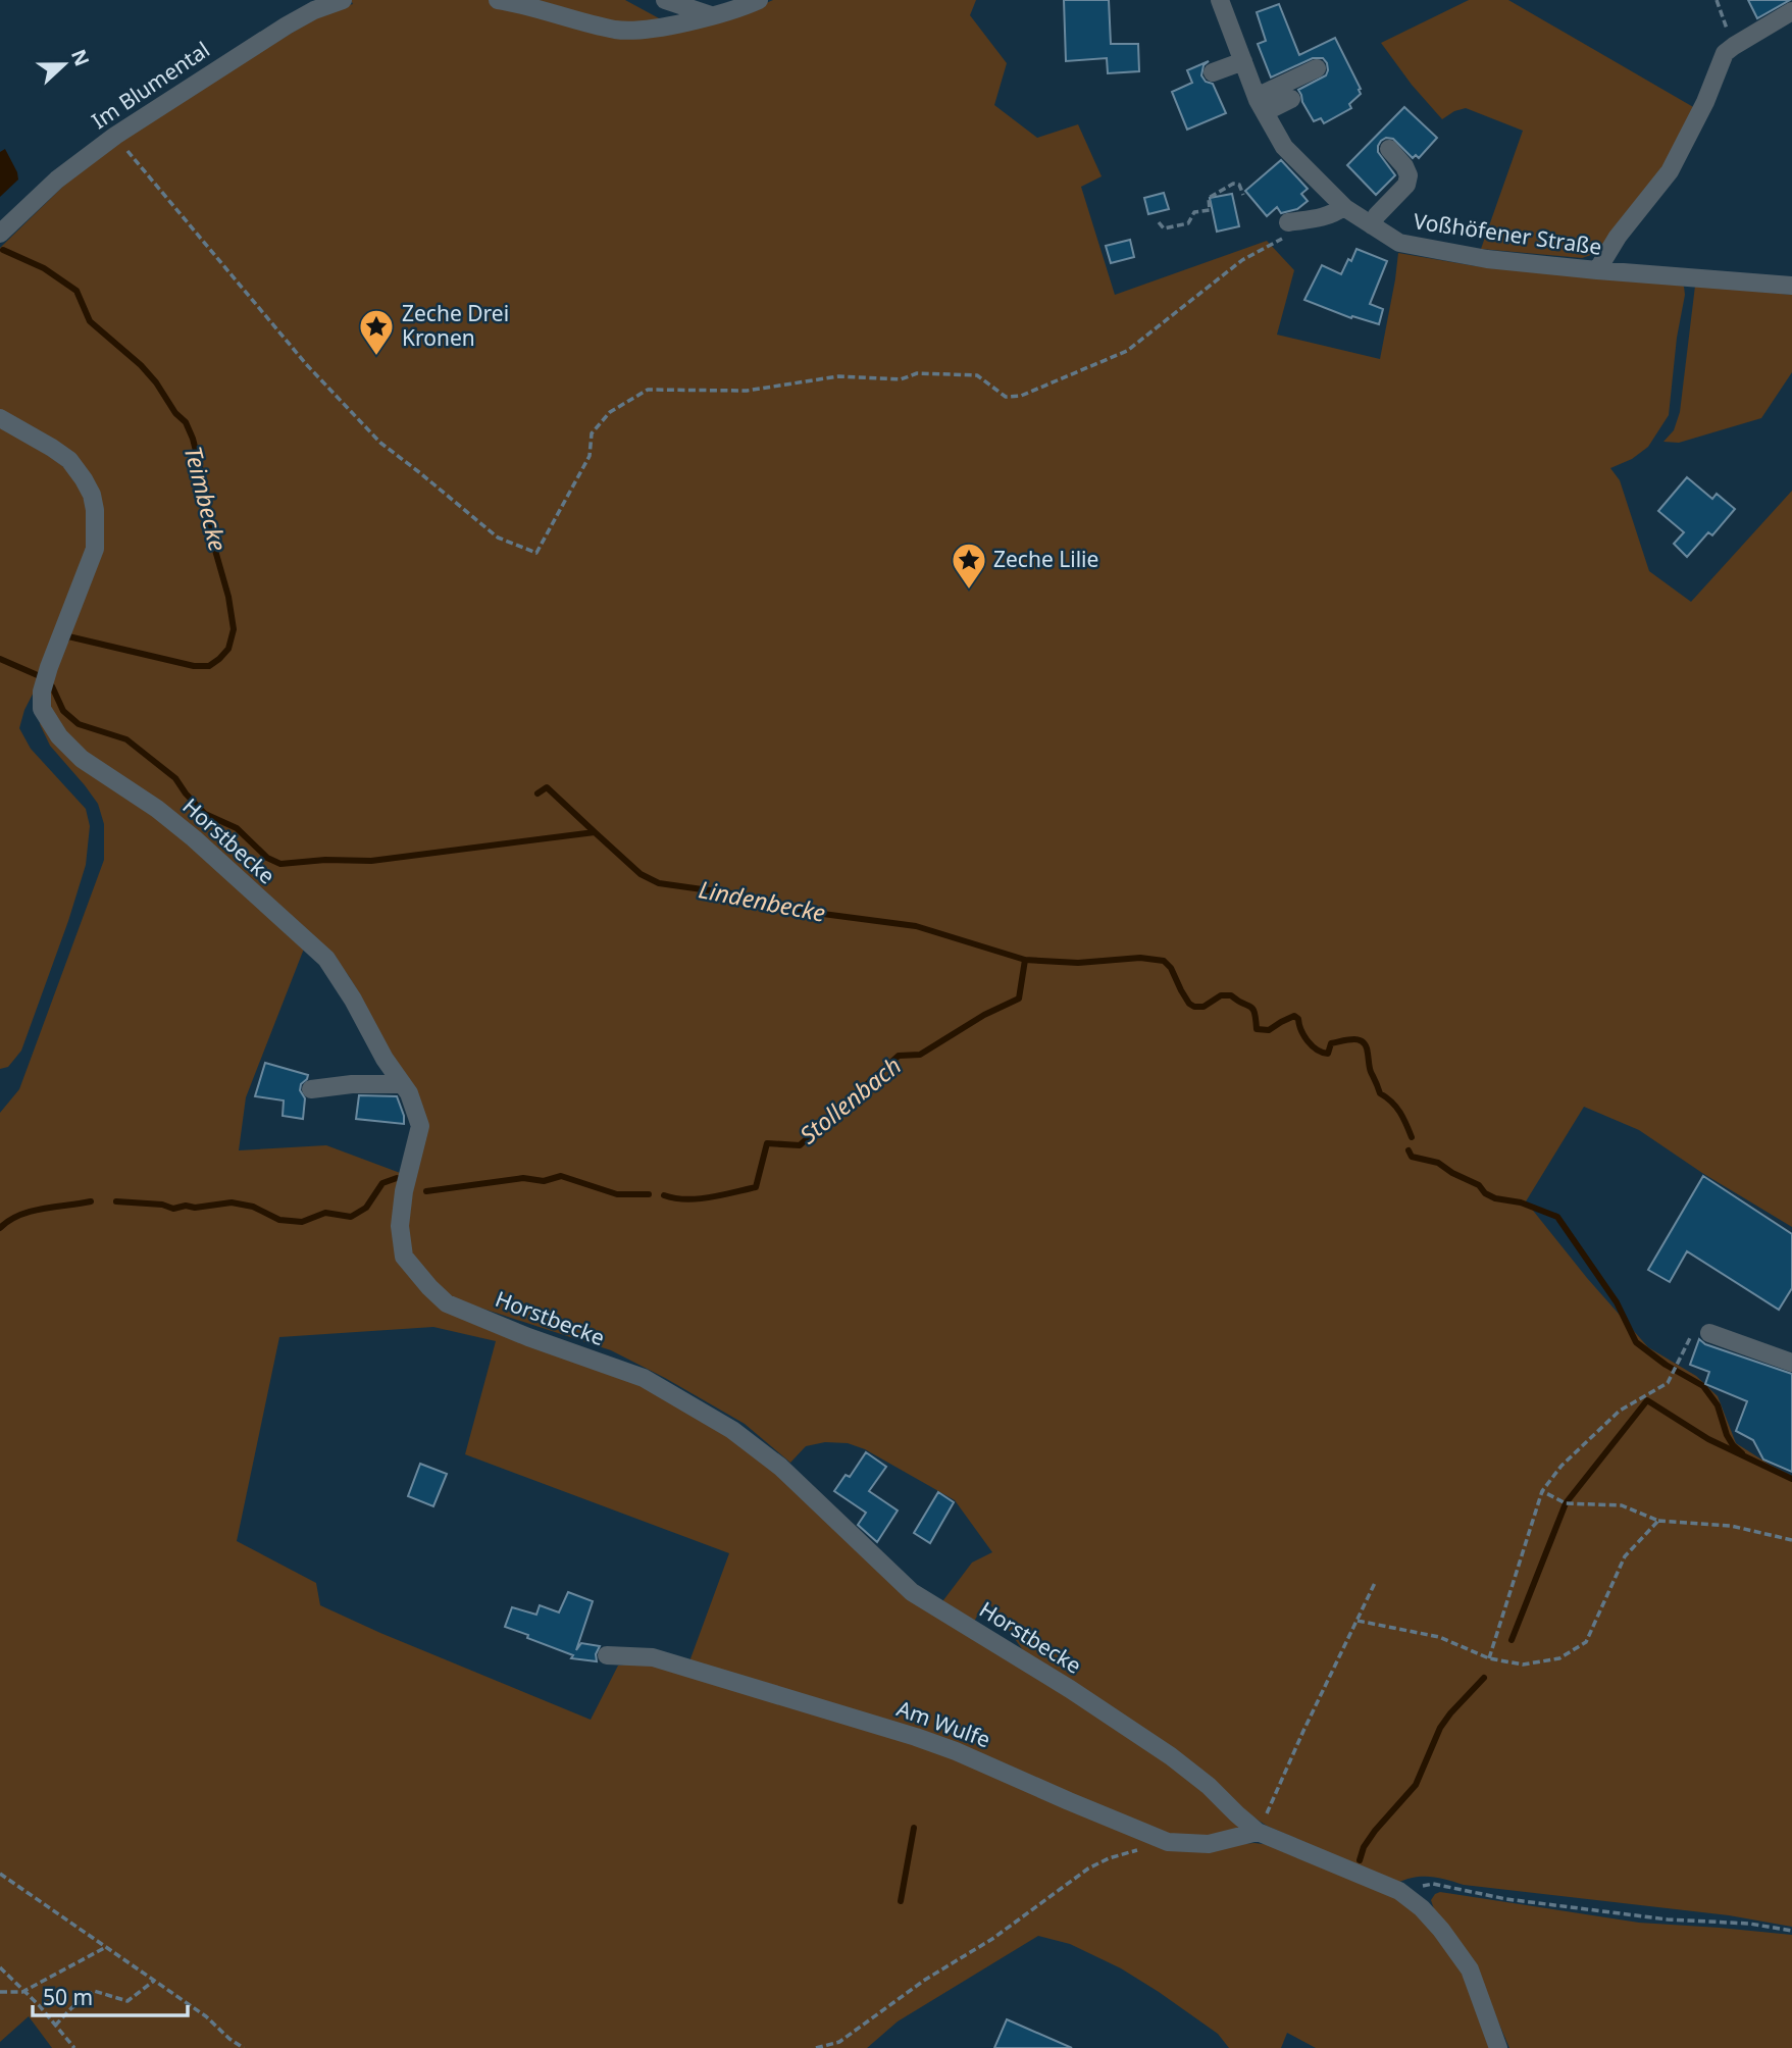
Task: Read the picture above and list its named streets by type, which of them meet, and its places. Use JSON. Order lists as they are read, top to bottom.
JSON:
{
  "streets": {
    "street": [
      "Im Blumental",
      "Voßhöfener Straße",
      "Horstbecke",
      "Am Wulfe"
    ]
  },
  "crossings": [
    ["Horstbecke", "Am Wulfe"]
  ],
  "water": ["Teimbecke", "Lindenbecke", "Stollenbach"],
  "places": {
    "place": ["Zeche Drei Kronen", "Zeche Lilie"]
  },
  "scale_bar": "50 m",
  "north": "right"
}
